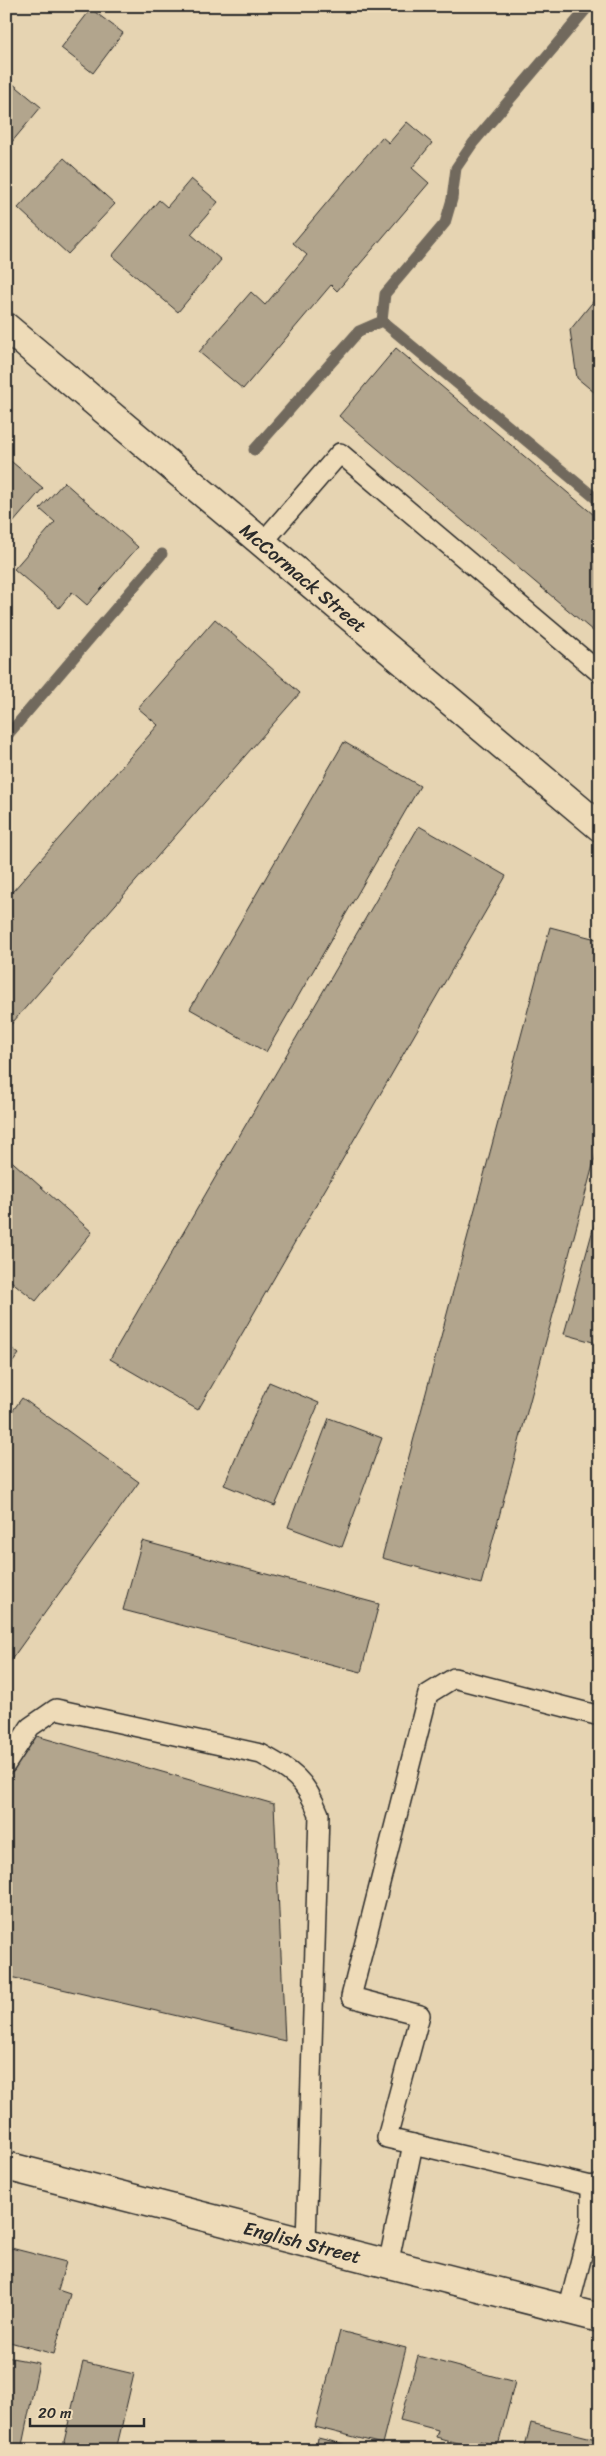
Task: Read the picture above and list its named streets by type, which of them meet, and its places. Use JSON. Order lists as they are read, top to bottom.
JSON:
{
  "streets": {
    "street": ["McCormack Street", "English Street"]
  },
  "scale_bar": "20 m"
}
